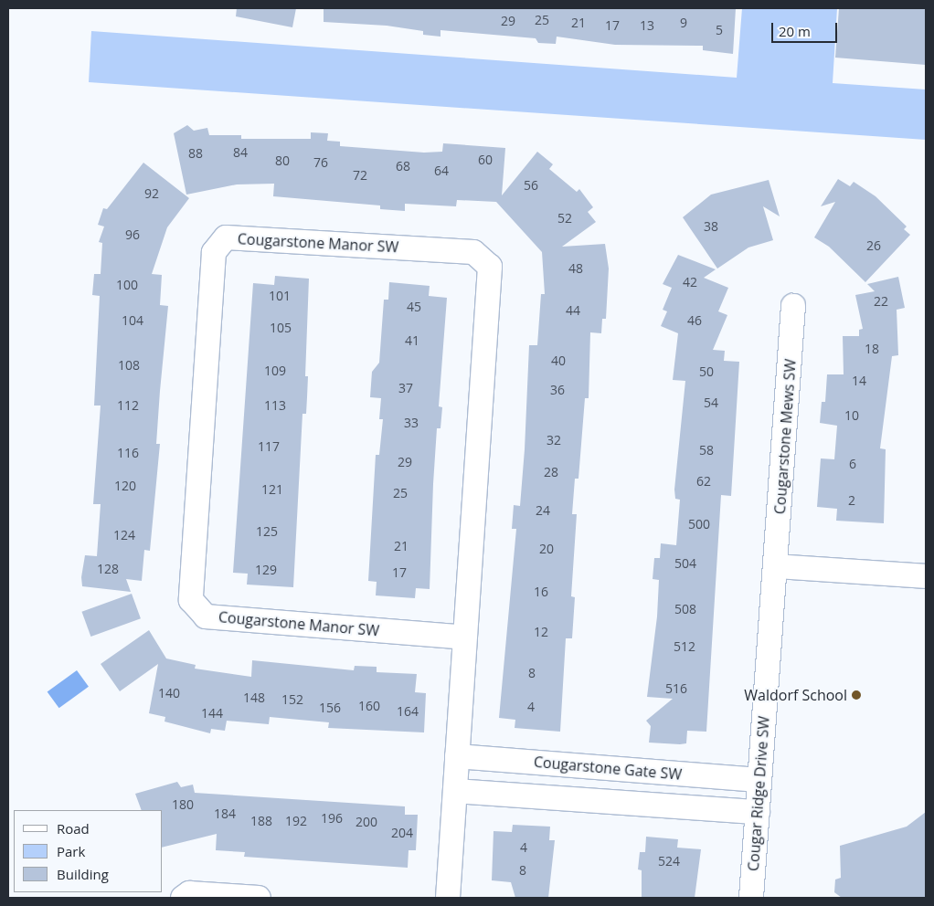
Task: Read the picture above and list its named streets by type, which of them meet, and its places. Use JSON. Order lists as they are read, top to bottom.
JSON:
{
  "streets": {
    "street": [
      "Cougarstone Manor SW",
      "Cougarstone Mews SW",
      "Cougarstone Gate SW",
      "Cougar Ridge Drive SW"
    ]
  },
  "crossings": [
    ["Cougarstone Manor SW", "Cougarstone Gate SW"],
    ["Cougarstone Mews SW", "Cougar Ridge Drive SW"],
    ["Cougarstone Gate SW", "Cougar Ridge Drive SW"]
  ],
  "places": ["Waldorf School"],
  "house_numbers": [
    "25",
    "29",
    "21",
    "9",
    "17",
    "13",
    "5",
    "84",
    "88",
    "60",
    "80",
    "76",
    "68",
    "64",
    "72",
    "56",
    "92",
    "52",
    "38",
    "96",
    "26",
    "48",
    "42",
    "100",
    "101",
    "22",
    "45",
    "44",
    "104",
    "46",
    "105",
    "41",
    "18",
    "40",
    "108",
    "109",
    "50",
    "14",
    "37",
    "36",
    "54",
    "112",
    "113",
    "10",
    "33",
    "32",
    "117",
    "58",
    "116",
    "29",
    "6",
    "28",
    "62",
    "120",
    "121",
    "25",
    "2",
    "24",
    "500",
    "125",
    "124",
    "21",
    "20",
    "504",
    "128",
    "129",
    "17",
    "16",
    "508",
    "12",
    "512",
    "8",
    "516",
    "140",
    "148",
    "152",
    "160",
    "4",
    "156",
    "164",
    "144",
    "180",
    "184",
    "196",
    "188",
    "192",
    "200",
    "204",
    "4",
    "524",
    "8"
  ],
  "legend": ["Road", "Park", "Building"],
  "scale_bar": "20 m"
}
